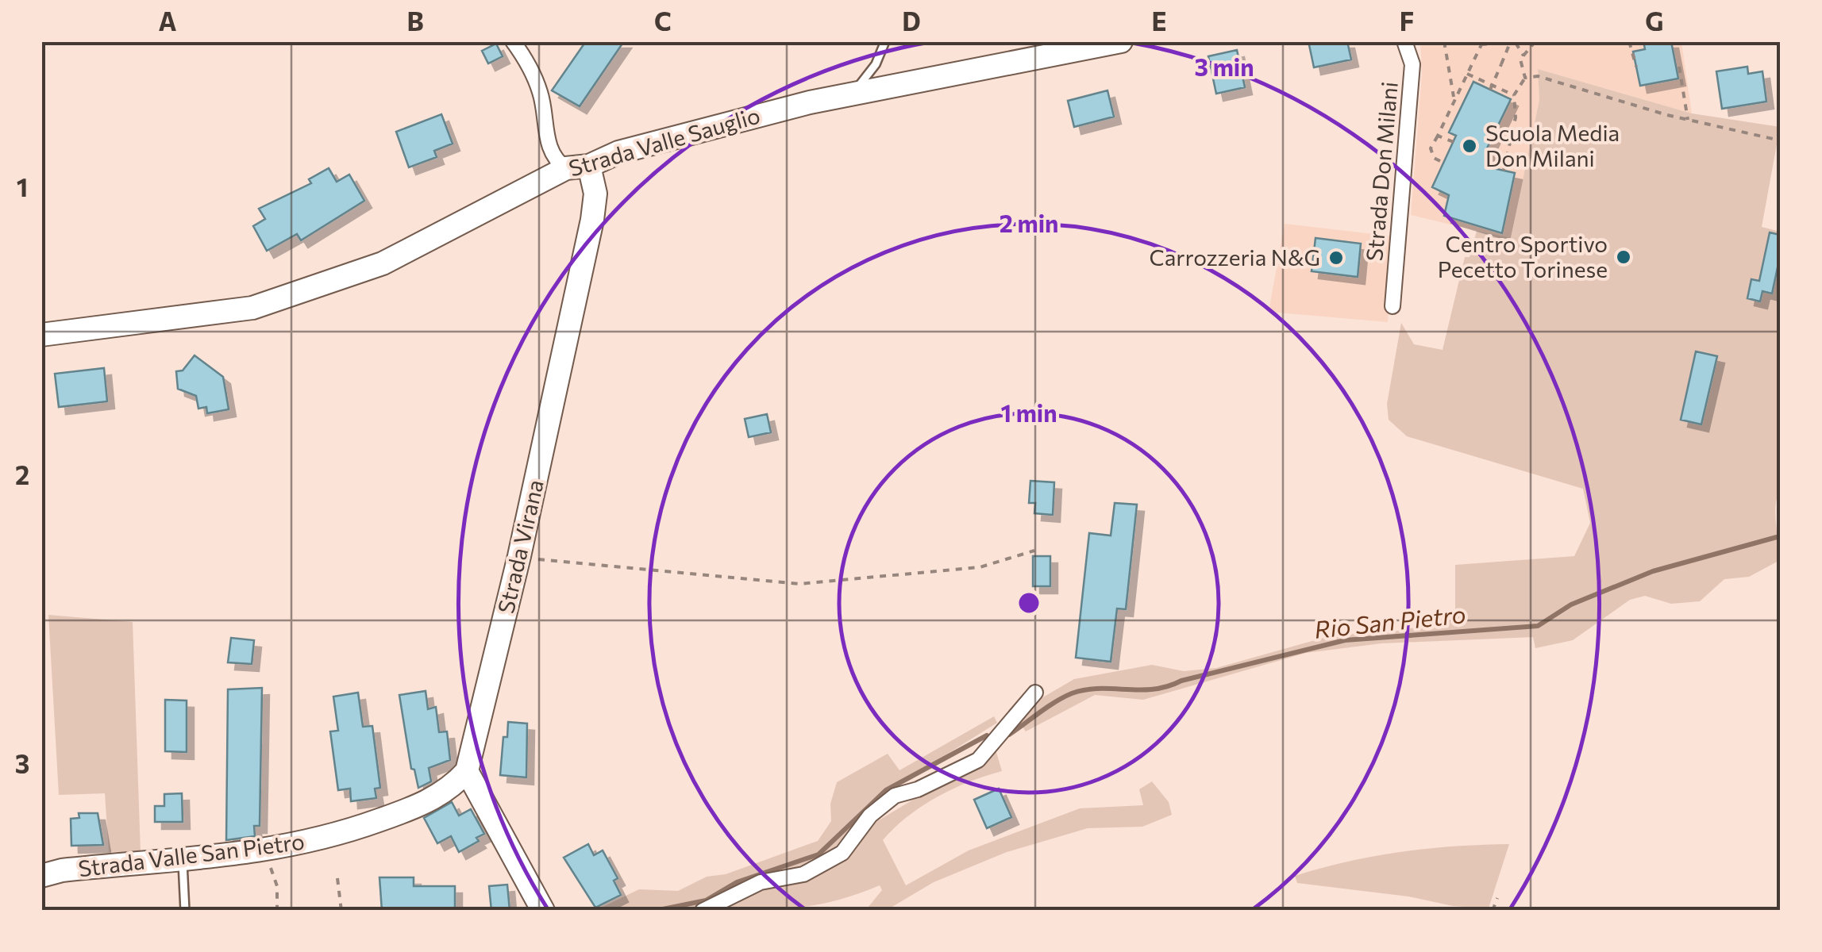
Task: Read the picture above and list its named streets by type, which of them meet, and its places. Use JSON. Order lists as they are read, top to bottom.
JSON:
{
  "streets": {
    "street": [
      "Strada Valle Sauglio",
      "Strada Don Milani",
      "Strada Virana",
      "Strada Valle San Pietro"
    ]
  },
  "crossings": [
    ["Strada Valle Sauglio", "Strada Virana"],
    ["Strada Virana", "Strada Valle San Pietro"]
  ],
  "water": ["Rio San Pietro"],
  "places": ["Scuola Media Don Milani", "Centro Sportivo Pecetto Torinese", "Carrozzeria N&G"],
  "grid": {
    "columns": [
      "A",
      "B",
      "C",
      "D",
      "E",
      "F",
      "G"
    ],
    "rows": ["1", "2", "3"]
  },
  "rings": ["3 min", "2 min", "1 min"]
}
